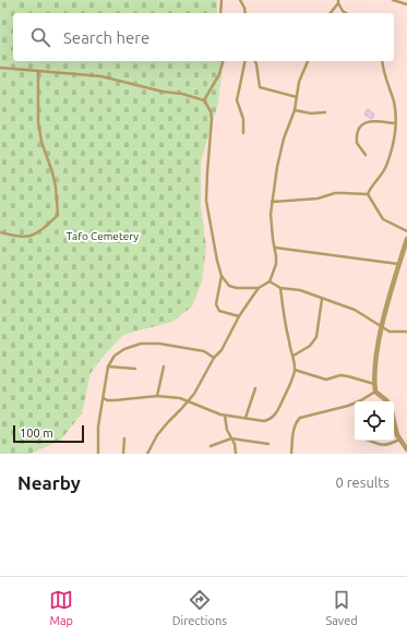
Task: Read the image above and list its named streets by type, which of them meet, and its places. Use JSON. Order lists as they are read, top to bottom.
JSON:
{
  "parks": ["Tafo Cemetery"],
  "scale_bar": "100 m",
  "page": {
    "search": "Search here",
    "scale": "100 m",
    "heading": ["Nearby", "0 results"],
    "nav": ["Map", "Directions", "Saved"]
  }
}
